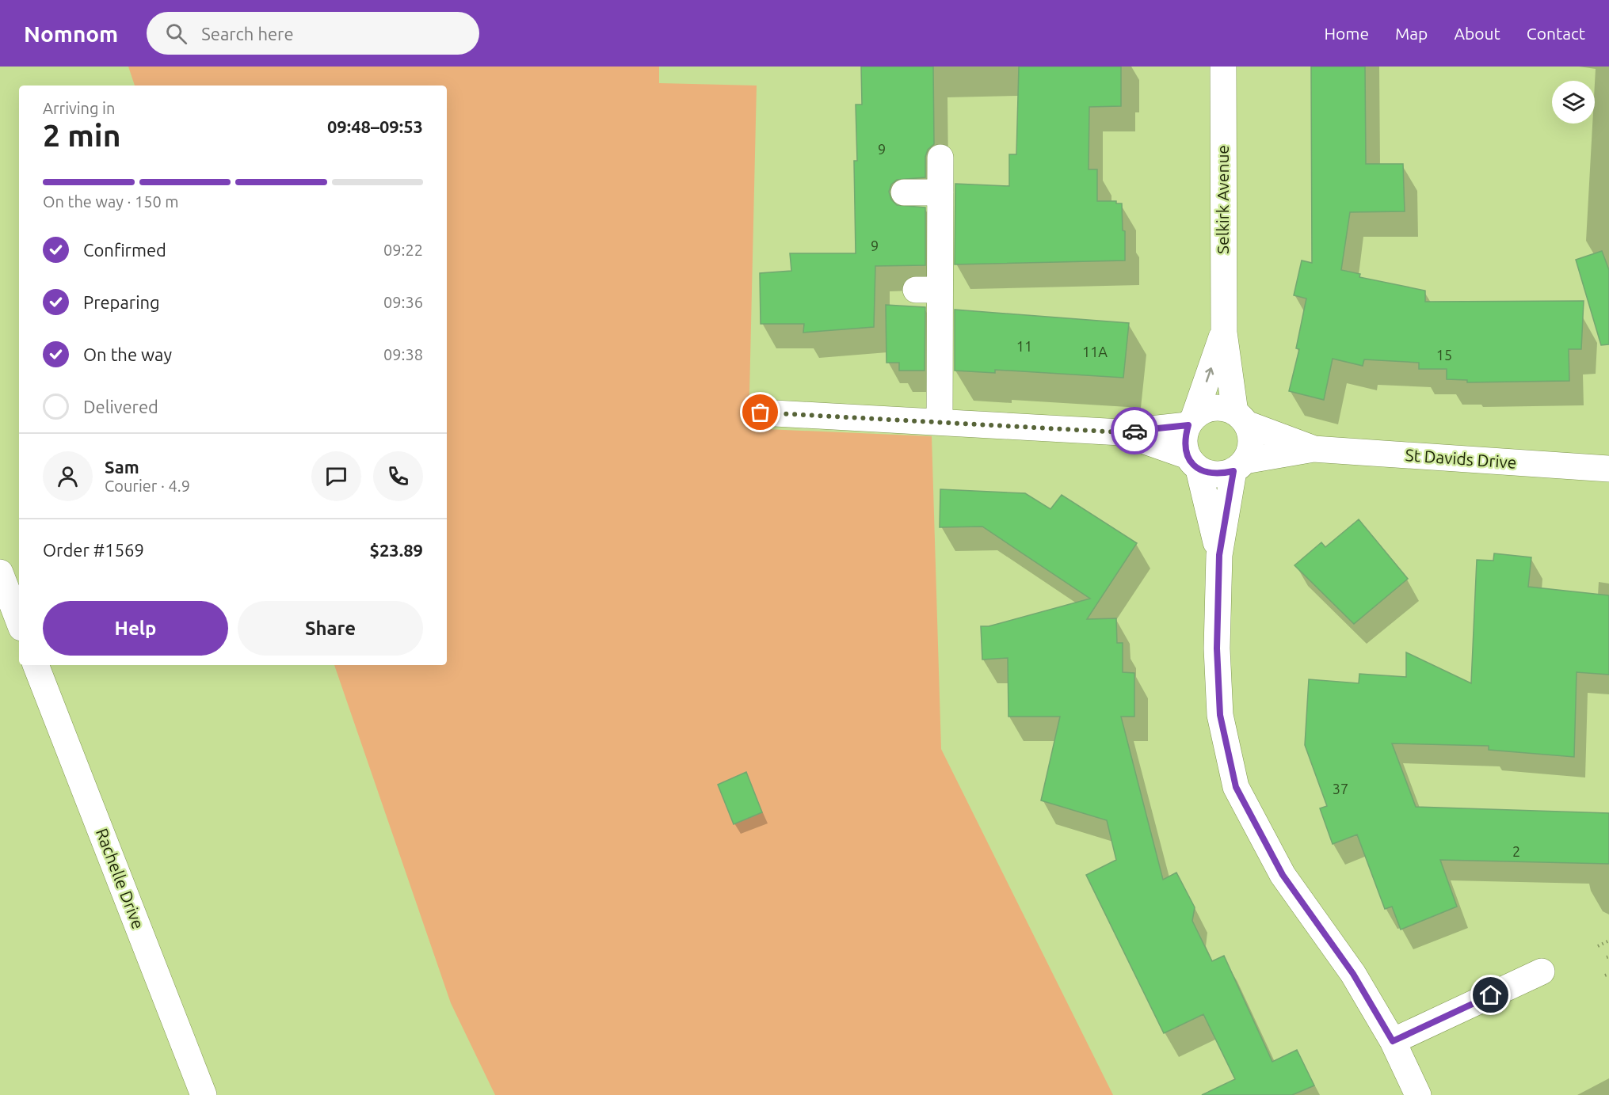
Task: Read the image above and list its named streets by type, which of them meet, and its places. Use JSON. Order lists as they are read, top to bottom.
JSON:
{
  "streets": {
    "street": ["Selkirk Avenue", "St Davids Drive", "Rachelle Drive"]
  },
  "crossings": [
    ["Selkirk Avenue", "St Davids Drive"]
  ],
  "house_numbers": [
    "9",
    "9",
    "11",
    "11A",
    "15",
    "37",
    "2"
  ],
  "page": {
    "header": "Nomnom",
    "search": "Search here",
    "nav": [
      "Home",
      "Map",
      "About",
      "Contact"
    ],
    "heading": ["2 min", "Arriving in", "09:48–09:53"],
    "panel": [
      "Sam",
      "Courier · 4.9",
      "Order #1569",
      "$23.89"
    ],
    "bar": "On the way · 150 m",
    "list": [
      ["Confirmed", "09:22"],
      ["Preparing", "09:36"],
      ["On the way", "09:38"],
      "Delivered"
    ],
    "buttons": ["Help", "Share"]
  }
}
